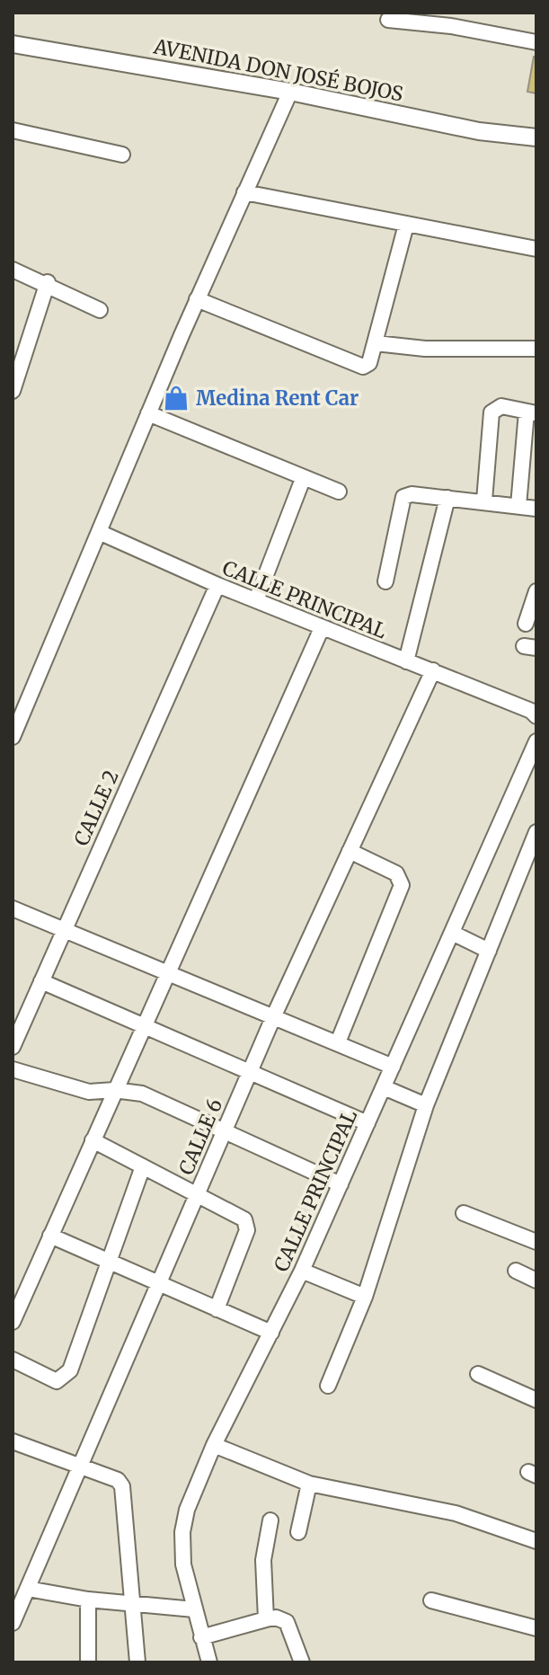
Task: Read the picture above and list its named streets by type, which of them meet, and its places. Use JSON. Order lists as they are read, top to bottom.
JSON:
{
  "streets": {
    "street": [
      "AVENIDA DON JOSÉ BOJOS",
      "CALLE PRINCIPAL",
      "CALLE 2",
      "CALLE 6"
    ]
  },
  "crossings": [
    ["CALLE PRINCIPAL", "CALLE 2"],
    ["CALLE PRINCIPAL", "CALLE 6"]
  ],
  "places": {
    "shop": ["Medina Rent Car"]
  }
}
